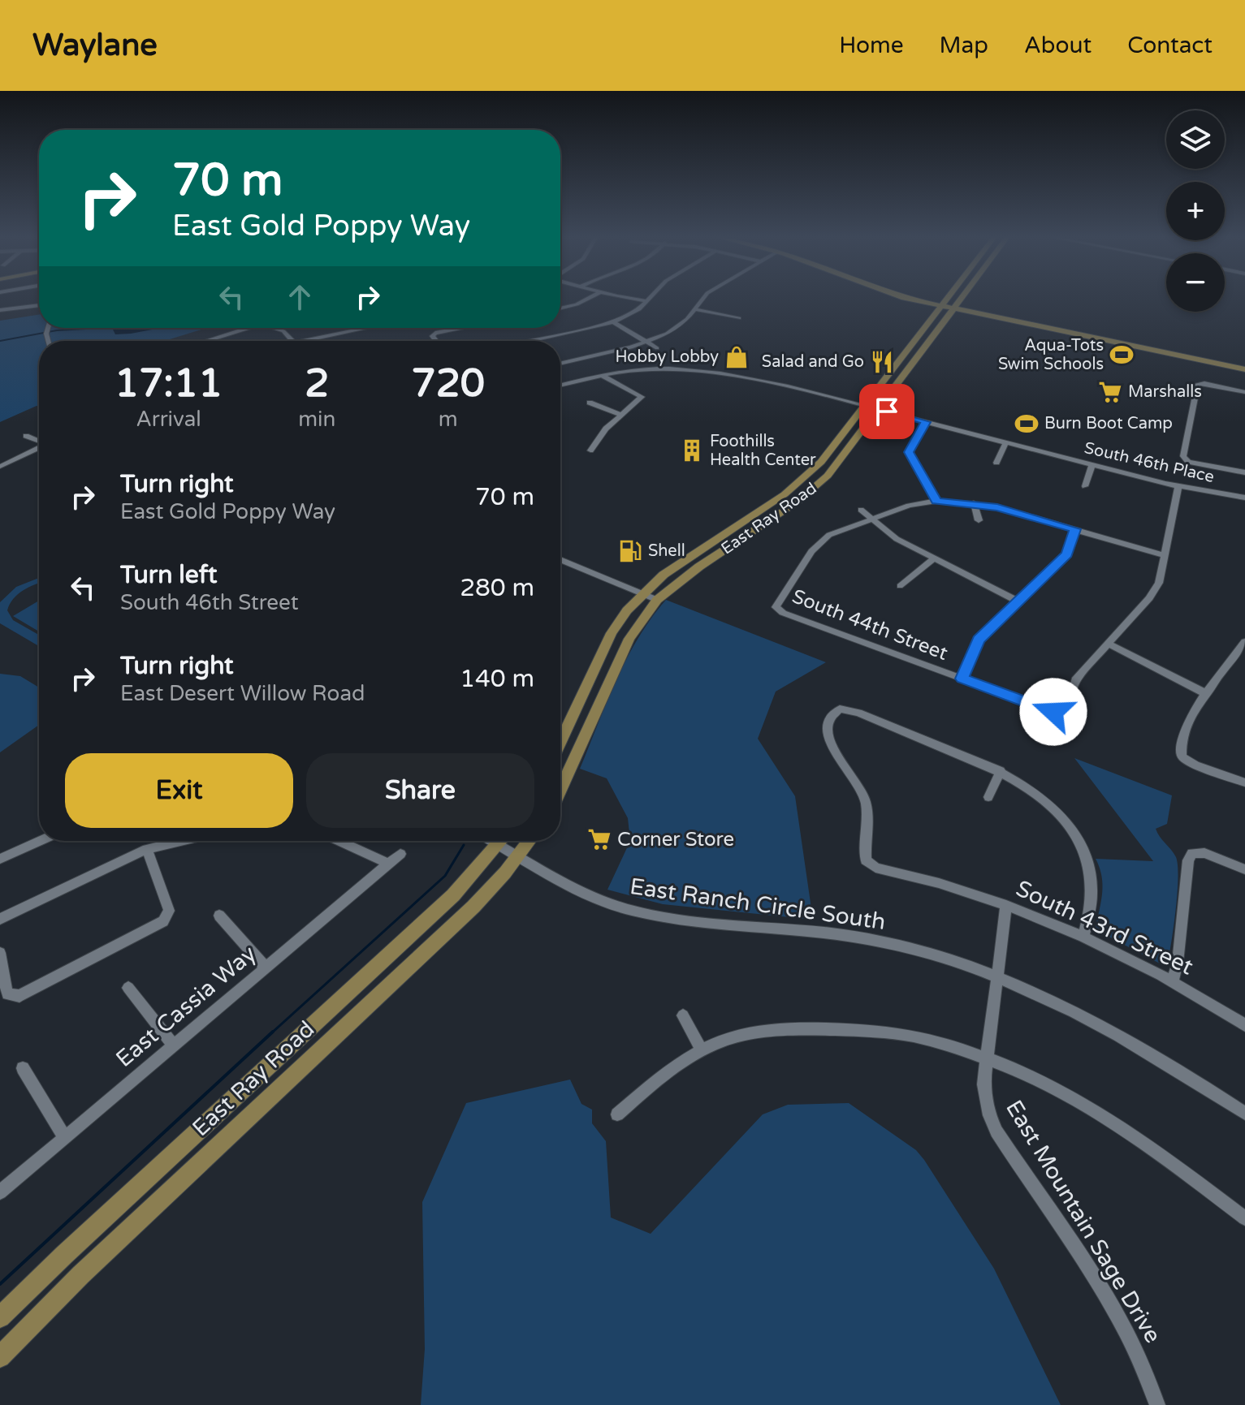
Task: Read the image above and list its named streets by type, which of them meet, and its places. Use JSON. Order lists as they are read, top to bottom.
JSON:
{
  "streets": {
    "main road": ["East Ray Road"],
    "street": [
      "South 46th Place",
      "South 44th Street",
      "East Ranch Circle South",
      "South 43rd Street",
      "East Cassia Way",
      "East Mountain Sage Drive"
    ]
  },
  "crossings": [
    ["South 46th Place", "East Ray Road"],
    ["East Ray Road", "East Ranch Circle South"],
    ["East Ranch Circle South", "East Mountain Sage Drive"],
    ["South 43rd Street", "East Mountain Sage Drive"]
  ],
  "places": {
    "sports": ["Aqua-Tots Swim Schools", "Burn Boot Camp"],
    "shop": ["Hobby Lobby"],
    "restaurant": ["Salad and Go"],
    "supermarket": ["Marshalls", "Corner Store"],
    "building": ["Foothills Health Center"],
    "fuel station": ["Shell"]
  },
  "page": {
    "header": "Waylane",
    "nav": [
      "Home",
      "Map",
      "About",
      "Contact"
    ],
    "map_buttons": ["+", "−"],
    "turn": ["70 m", "East Gold Poppy Way"],
    "eta": [
      "17:11",
      "Arrival",
      "2",
      "min",
      "720",
      "m"
    ],
    "list": [
      {
        "name": "Turn right",
        "note": "East Gold Poppy Way",
        "value": "70 m"
      },
      {
        "name": "Turn left",
        "note": "South 46th Street",
        "value": "280 m"
      },
      {
        "name": "Turn right",
        "note": "East Desert Willow Road",
        "value": "140 m"
      }
    ],
    "buttons": ["Exit", "Share"]
  }
}
